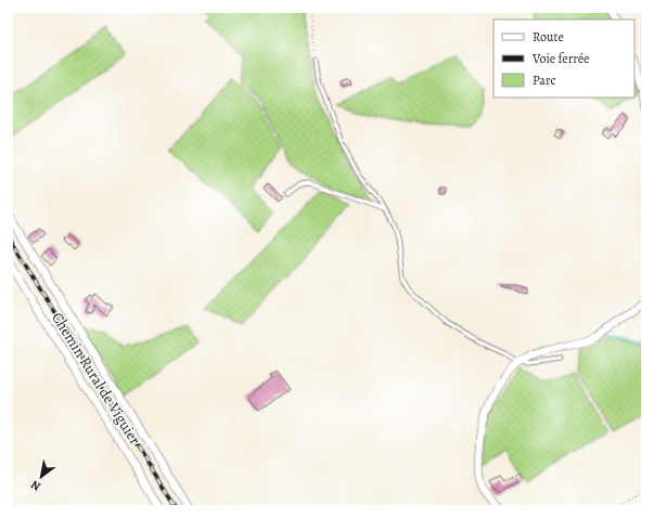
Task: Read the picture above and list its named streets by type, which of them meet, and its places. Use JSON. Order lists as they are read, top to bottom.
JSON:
{
  "streets": {
    "street": ["Chemin Rural de Viguier"]
  },
  "legend": ["Route", "Voie ferrée", "Parc"],
  "north": "bottom left"
}
